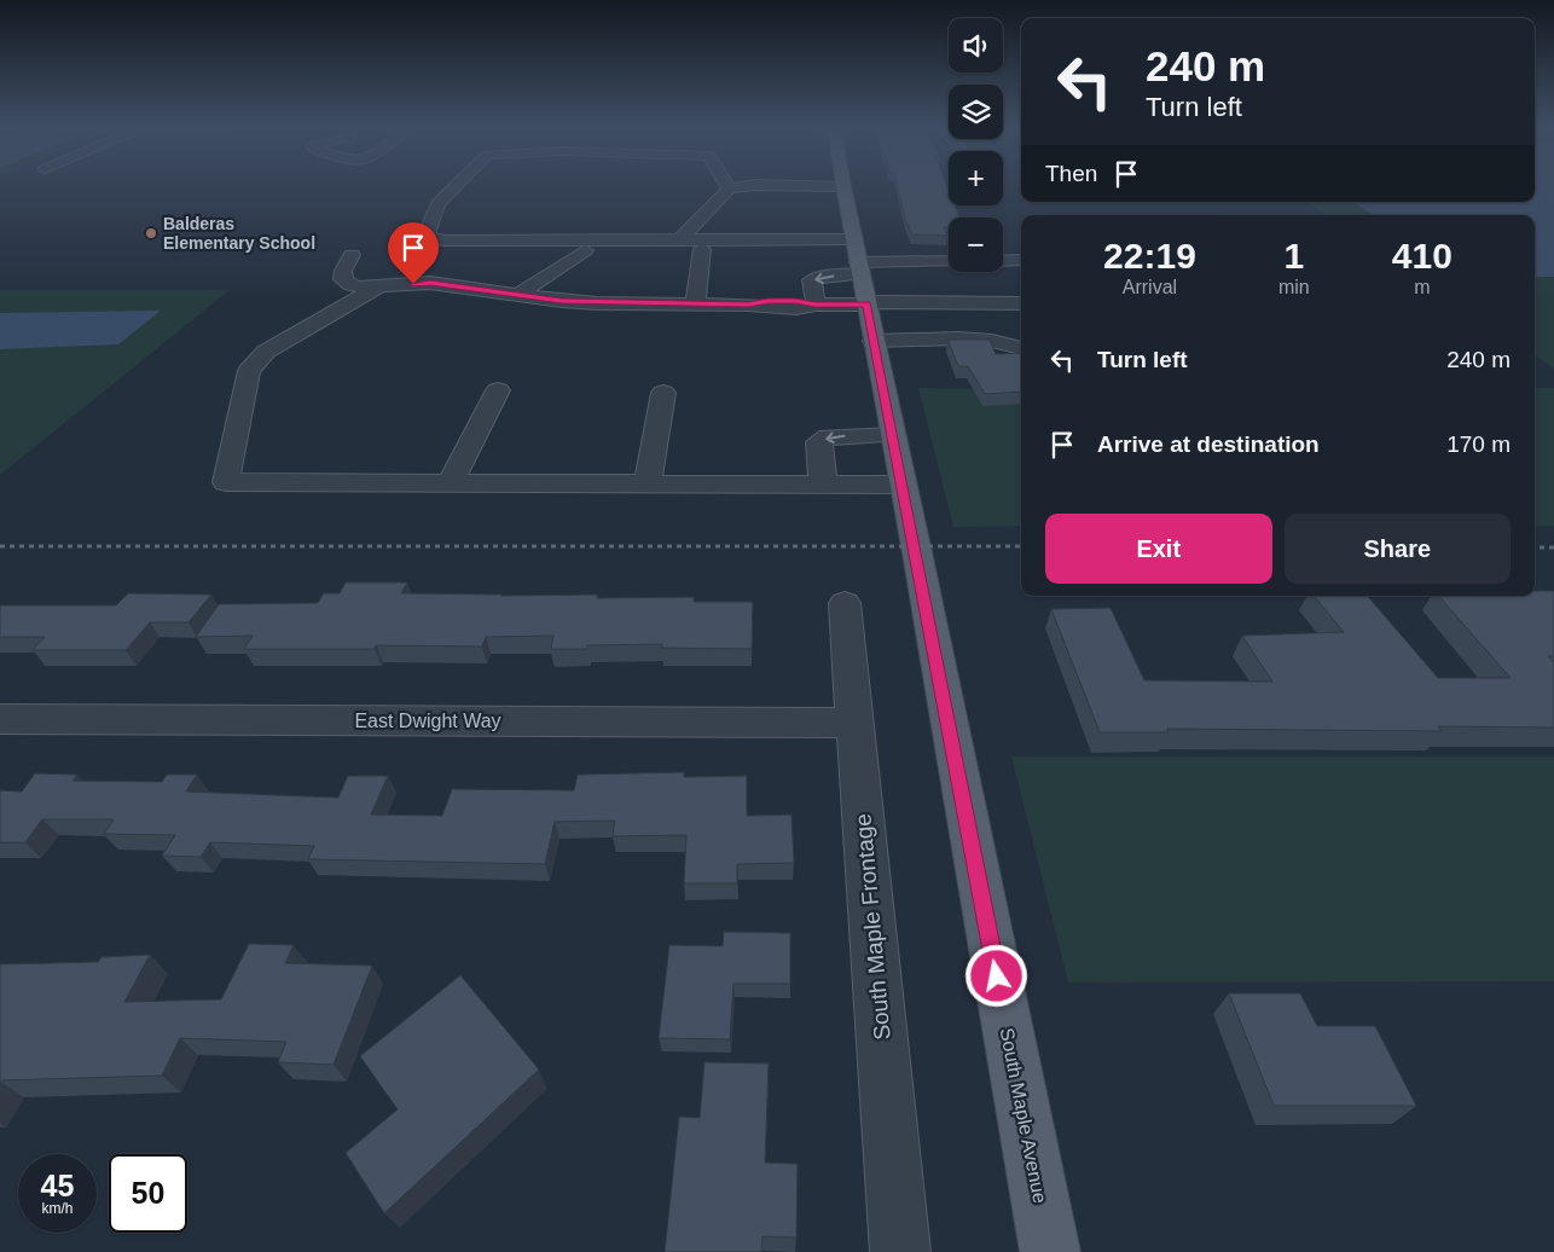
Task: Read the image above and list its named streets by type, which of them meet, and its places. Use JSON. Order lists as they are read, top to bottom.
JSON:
{
  "streets": {
    "main road": ["South Maple Avenue"],
    "street": ["East Dwight Way", "South Maple Frontage"]
  },
  "crossings": [
    ["East Dwight Way", "South Maple Frontage"]
  ],
  "places": ["Balderas Elementary School"],
  "page": {
    "map_buttons": ["+", "−"],
    "turn": ["240 m", "Turn left"],
    "then": "Then",
    "eta": [
      "22:19",
      "Arrival",
      "1",
      "min",
      "410",
      "m"
    ],
    "list": [
      {
        "name": "Turn left",
        "value": "240 m"
      },
      {
        "name": "Arrive at destination",
        "value": "170 m"
      }
    ],
    "buttons": ["Exit", "Share"],
    "speed": "45 km/h",
    "limit": "50"
  }
}
